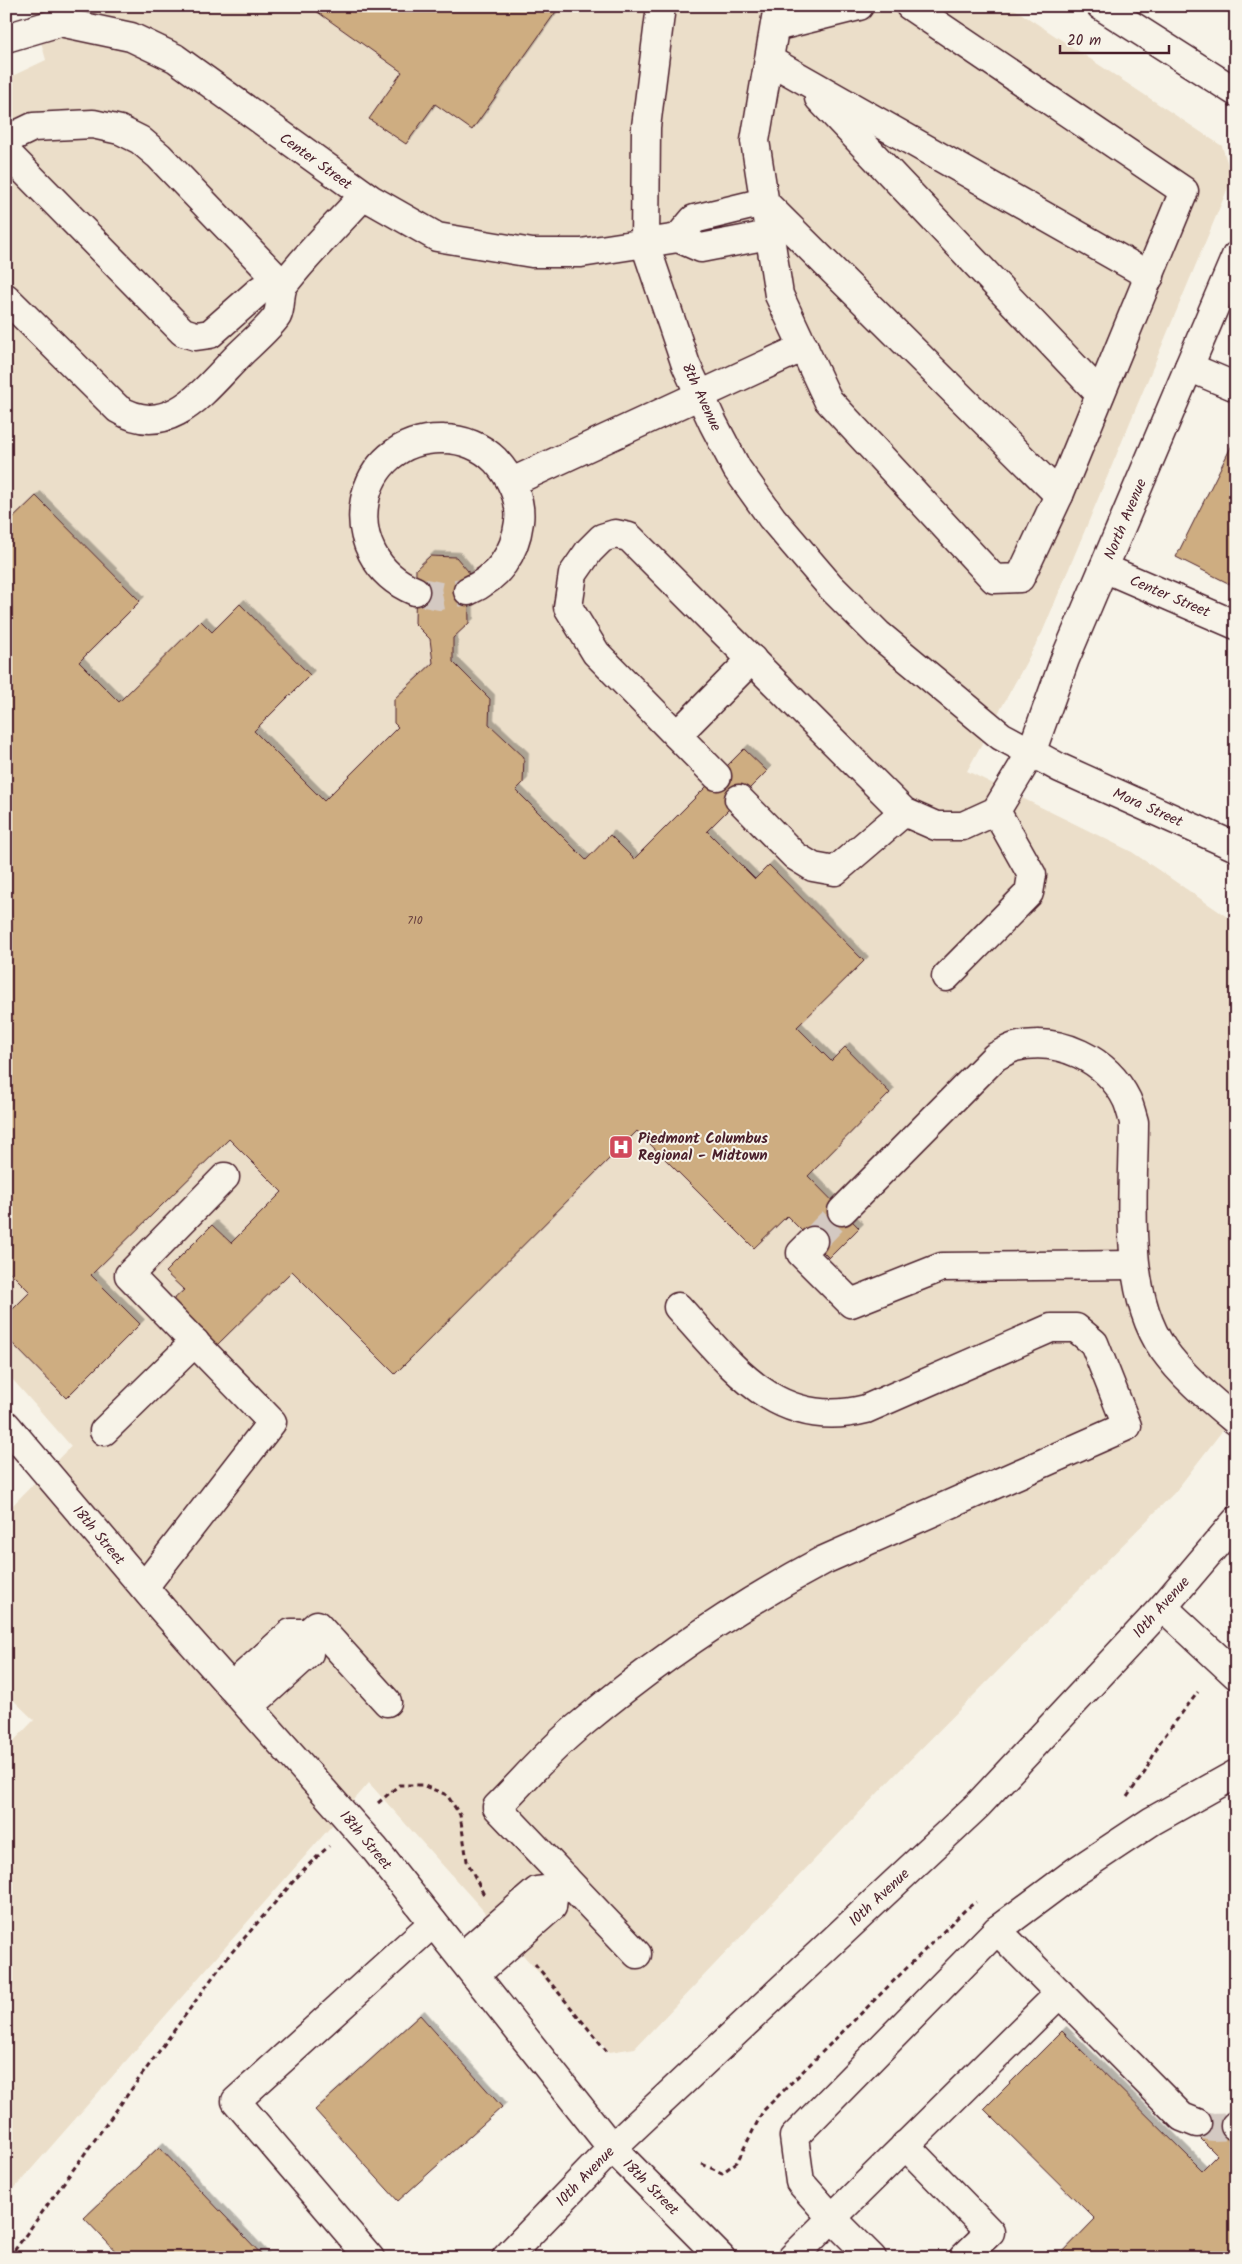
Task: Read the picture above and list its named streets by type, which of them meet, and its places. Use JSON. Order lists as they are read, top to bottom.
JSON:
{
  "streets": {
    "street": [
      "Center Street",
      "8th Avenue",
      "North Avenue",
      "Mora Street",
      "18th Street",
      "10th Avenue"
    ]
  },
  "crossings": [
    ["Center Street", "8th Avenue"],
    ["Center Street", "North Avenue"],
    ["8th Avenue", "North Avenue"],
    ["8th Avenue", "Mora Street"],
    ["North Avenue", "Mora Street"],
    ["18th Street", "10th Avenue"]
  ],
  "places": {
    "hospital": ["Piedmont Columbus Regional - Midtown"]
  },
  "house_numbers": ["710"],
  "scale_bar": "20 m"
}
